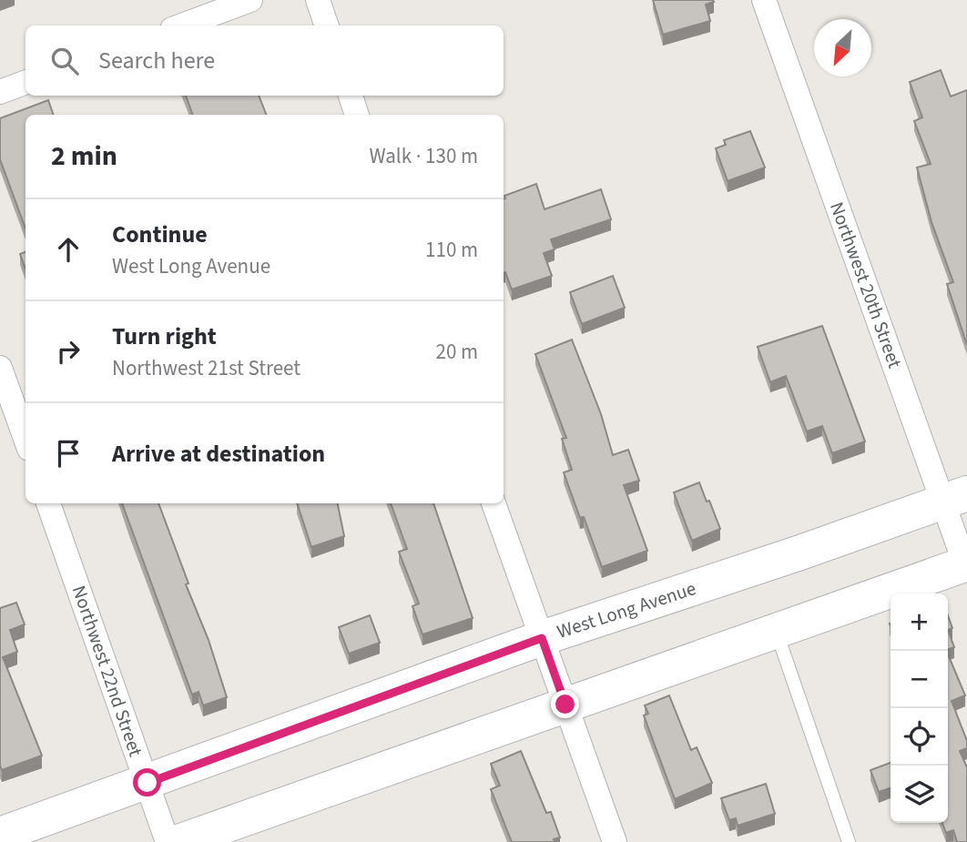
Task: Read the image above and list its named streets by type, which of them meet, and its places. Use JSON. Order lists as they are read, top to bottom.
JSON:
{
  "streets": {
    "main road": ["West Long Avenue"],
    "street": ["Northwest 20th Street", "Northwest 22nd Street"]
  },
  "crossings": [
    ["Northwest 20th Street", "West Long Avenue"],
    ["West Long Avenue", "Northwest 22nd Street"]
  ],
  "north": "bottom left",
  "page": {
    "search": "Search here",
    "heading": ["2 min", "Walk · 130 m"],
    "list": [
      ["Continue", "West Long Avenue", "110 m"],
      ["Turn right", "Northwest 21st Street", "20 m"],
      "Arrive at destination"
    ],
    "map_buttons": ["+", "−"]
  }
}
